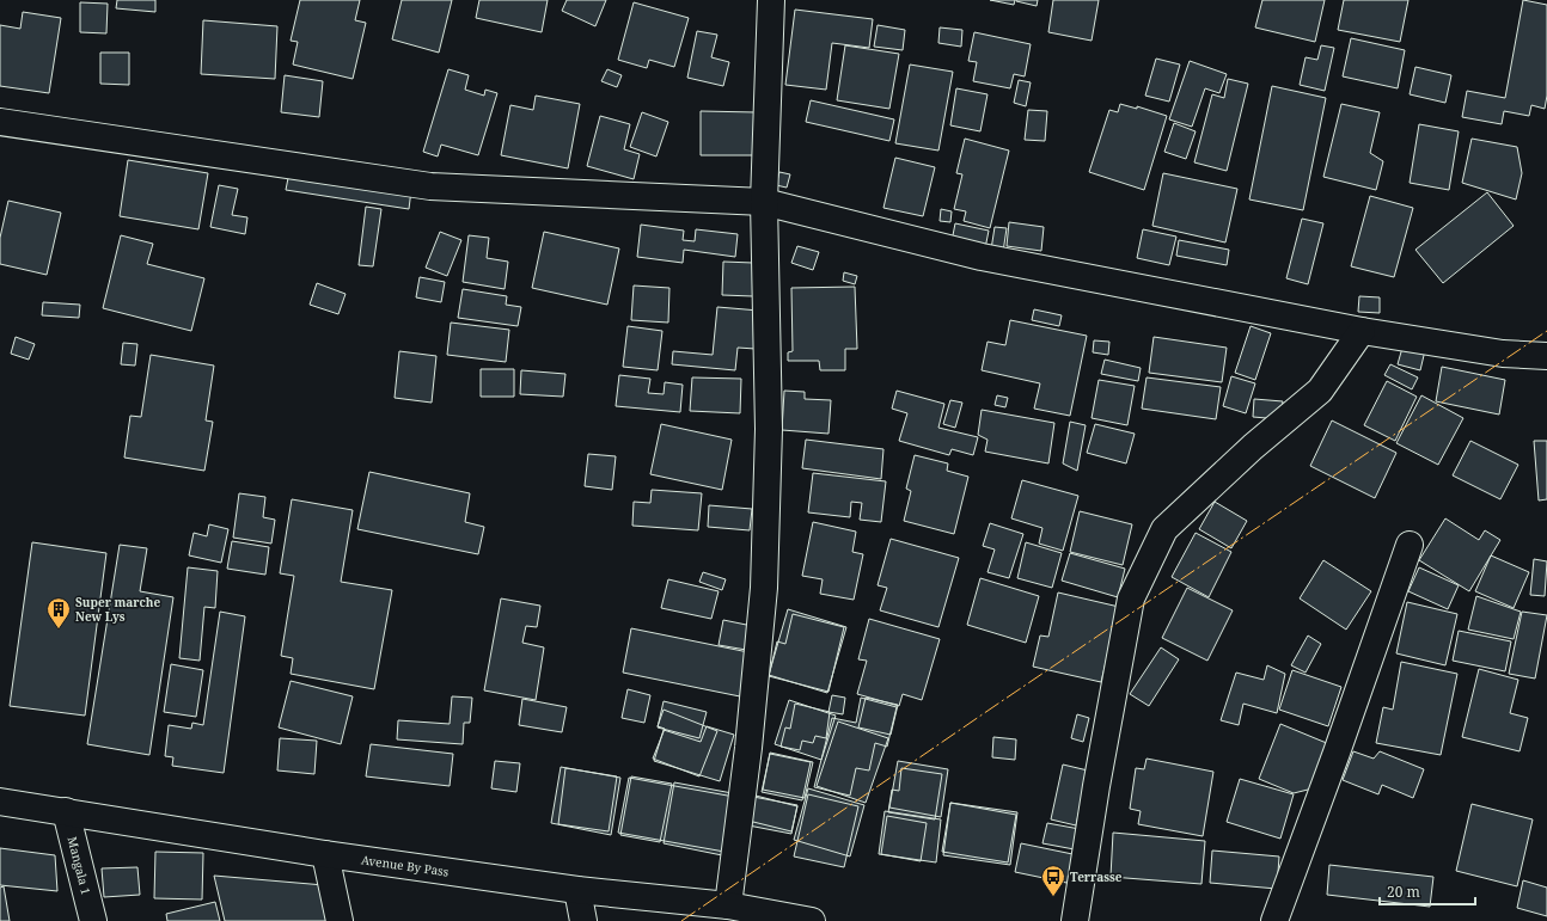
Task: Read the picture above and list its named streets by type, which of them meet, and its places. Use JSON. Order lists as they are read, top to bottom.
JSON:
{
  "streets": {
    "main road": ["Mangala 1", "Avenue By Pass"]
  },
  "crossings": [
    ["Mangala 1", "Avenue By Pass"]
  ],
  "places": {
    "building": ["Super marche New Lys"],
    "bus stop": ["Terrasse"]
  },
  "scale_bar": "20 m"
}
